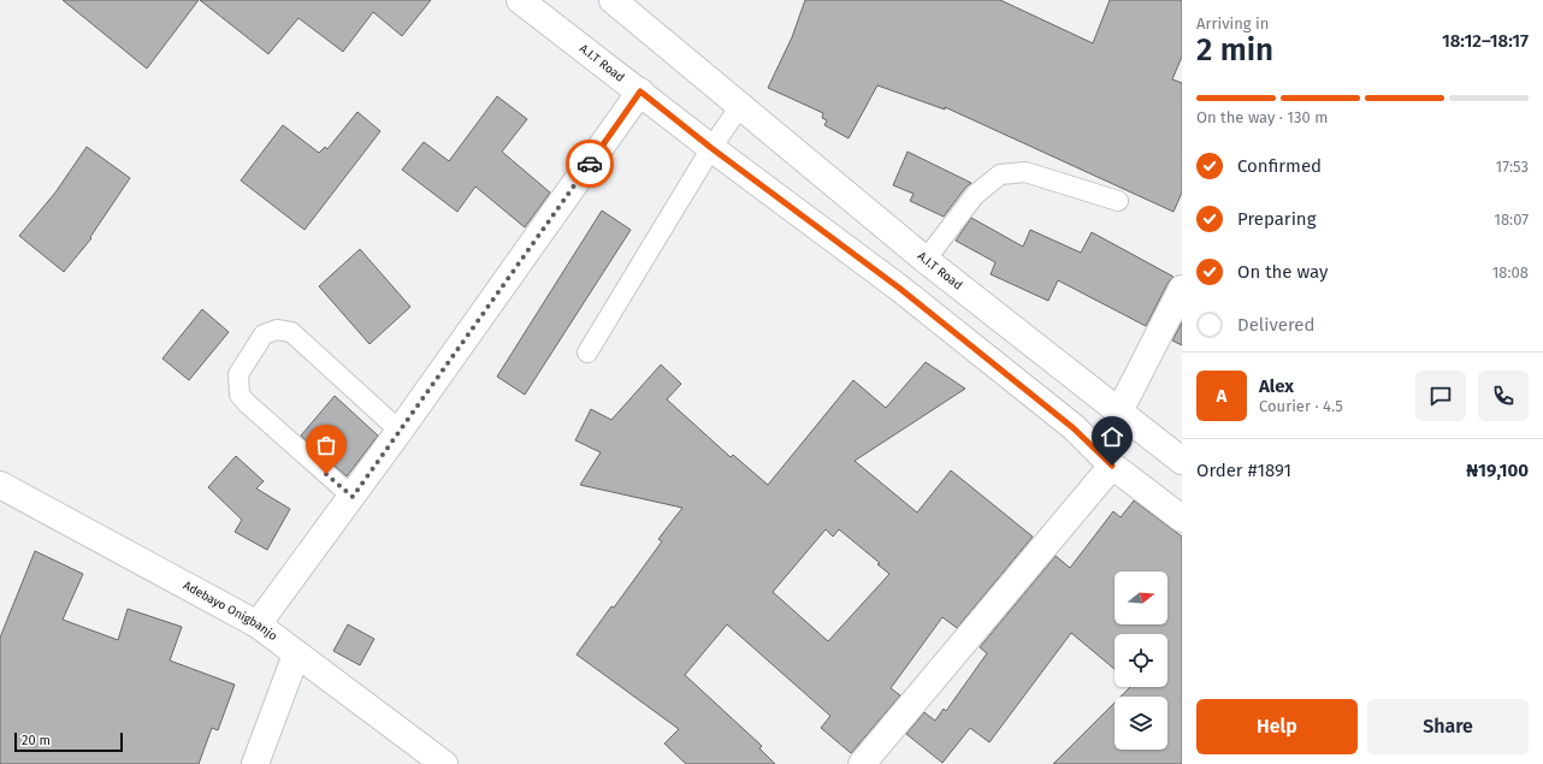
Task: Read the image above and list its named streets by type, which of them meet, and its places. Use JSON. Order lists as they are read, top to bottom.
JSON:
{
  "streets": {
    "street": ["A.I.T Road", "Adebayo Onigbanjo"]
  },
  "scale_bar": "20 m",
  "north": "right",
  "page": {
    "heading": ["2 min", "Arriving in", "18:12–18:17"],
    "panel": [
      "Alex",
      "Courier · 4.5",
      "Order #1891",
      "₦19,100"
    ],
    "bar": "On the way · 130 m",
    "list": [
      ["Confirmed", "17:53"],
      ["Preparing", "18:07"],
      ["On the way", "18:08"],
      "Delivered"
    ],
    "round": "A",
    "buttons": ["Help", "Share"],
    "scale": "20 m"
  }
}
